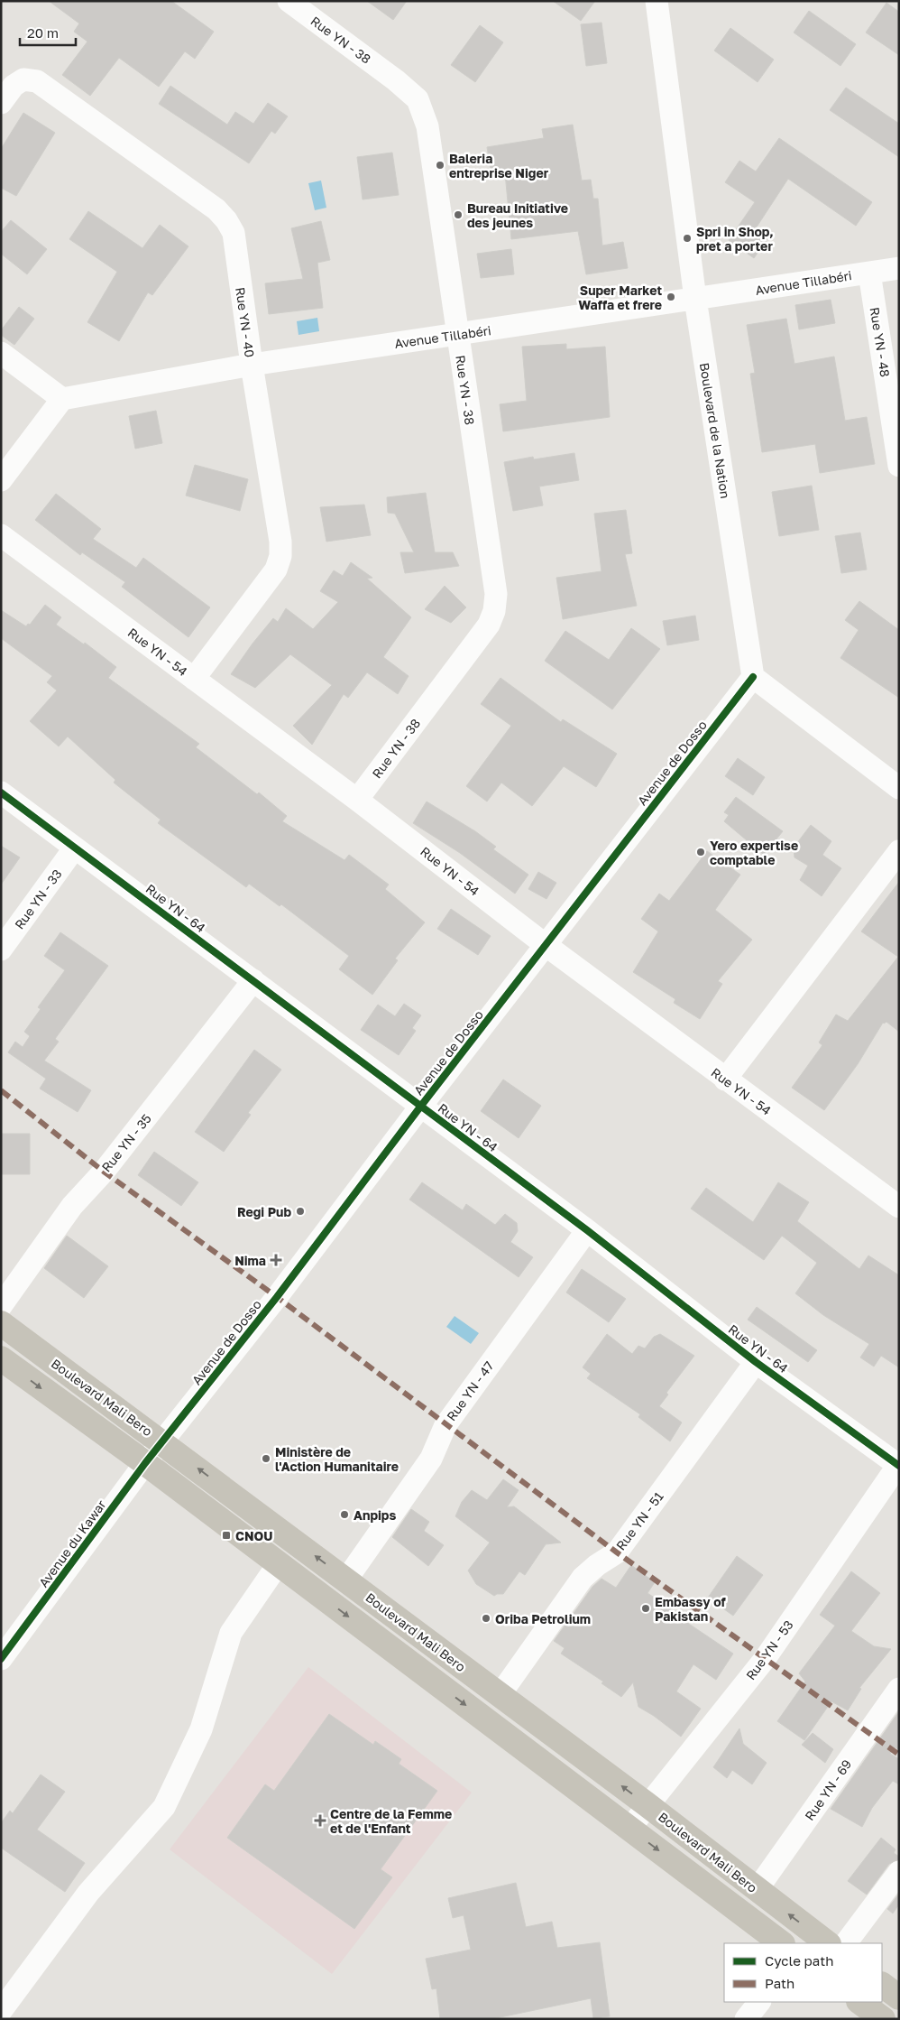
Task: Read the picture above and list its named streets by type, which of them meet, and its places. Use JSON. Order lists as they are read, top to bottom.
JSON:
{
  "streets": {
    "main road": ["Boulevard Mali Bero"],
    "street": [
      "Rue YN - 38",
      "Avenue Tillabéri",
      "Rue YN - 40",
      "Rue YN - 48",
      "Boulevard de la Nation",
      "Rue YN - 54",
      "Avenue de Dosso",
      "Rue YN - 33",
      "Rue YN - 64",
      "Rue YN - 35",
      "Rue YN - 47",
      "Rue YN - 51",
      "Avenue du Kawar",
      "Rue YN - 53",
      "Rue YN - 69"
    ]
  },
  "crossings": [
    ["Rue YN - 38", "Avenue Tillabéri"],
    ["Rue YN - 38", "Rue YN - 54"],
    ["Avenue Tillabéri", "Rue YN - 40"],
    ["Avenue Tillabéri", "Rue YN - 48"],
    ["Avenue Tillabéri", "Boulevard de la Nation"],
    ["Rue YN - 40", "Rue YN - 54"],
    ["Boulevard de la Nation", "Avenue de Dosso"],
    ["Rue YN - 54", "Avenue de Dosso"],
    ["Avenue de Dosso", "Rue YN - 64"],
    ["Avenue de Dosso", "Boulevard Mali Bero"],
    ["Avenue de Dosso", "Avenue du Kawar"],
    ["Rue YN - 33", "Rue YN - 64"],
    ["Rue YN - 64", "Rue YN - 35"],
    ["Rue YN - 64", "Rue YN - 47"],
    ["Rue YN - 64", "Rue YN - 51"],
    ["Rue YN - 64", "Rue YN - 53"],
    ["Rue YN - 47", "Boulevard Mali Bero"],
    ["Boulevard Mali Bero", "Rue YN - 51"],
    ["Boulevard Mali Bero", "Avenue du Kawar"],
    ["Boulevard Mali Bero", "Rue YN - 53"],
    ["Boulevard Mali Bero", "Rue YN - 69"]
  ],
  "places": {
    "other": [
      "Baleria entreprise Niger",
      "Bureau Initiative des jeunes",
      "Spri in Shop, pret a porter",
      "Super Market Waffa et frere",
      "Yero expertise comptable",
      "Regi Pub",
      "Ministère de l'Action Humanitaire",
      "Anpips",
      "Embassy of Pakistan",
      "Oriba Petrolium"
    ],
    "health": ["Nima", "Centre de la Femme et de l'Enfant"],
    "transit": ["CNOU"]
  },
  "legend": ["Cycle path", "Path"],
  "scale_bar": "20 m"
}
